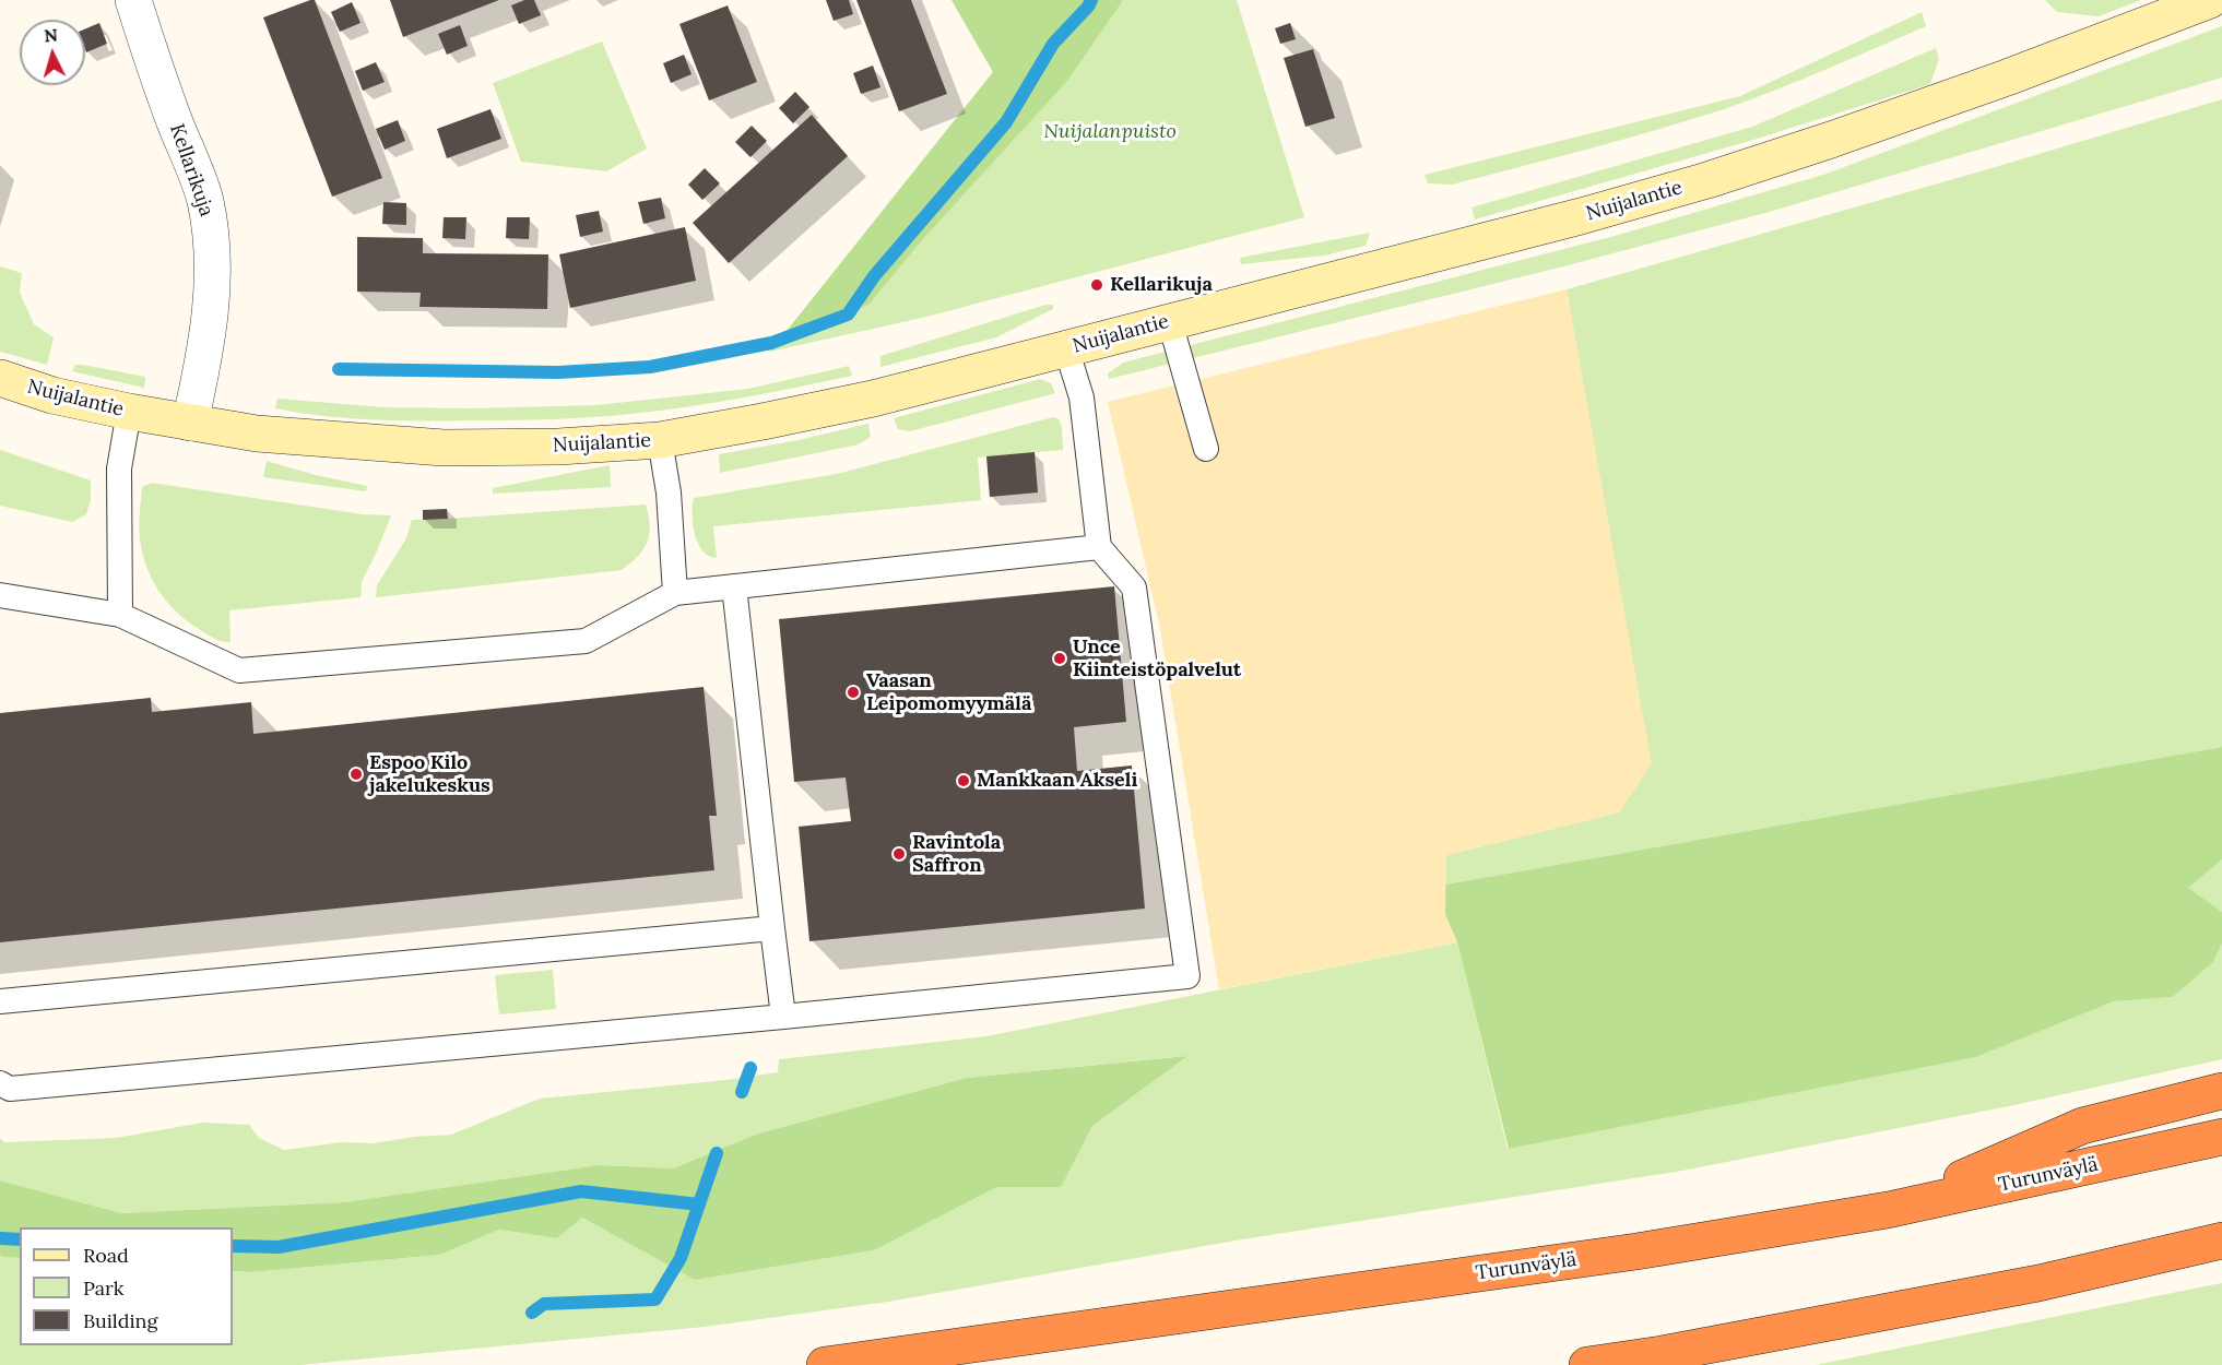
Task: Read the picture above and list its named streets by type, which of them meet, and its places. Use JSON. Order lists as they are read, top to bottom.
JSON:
{
  "streets": {
    "highway": ["Turunväylä"],
    "main road": ["Nuijalantie"],
    "street": ["Kellarikuja"]
  },
  "crossings": [
    ["Kellarikuja", "Nuijalantie"]
  ],
  "parks": ["Nuijalanpuisto"],
  "places": [
    "Kellarikuja",
    "Unce Kiinteistöpalvelut",
    "Vaasan Leipomomyymälä",
    "Espoo Kilo jakelukeskus",
    "Mankkaan Akseli",
    "Ravintola Saffron"
  ],
  "legend": ["Road", "Park", "Building"],
  "north": "top"
}
